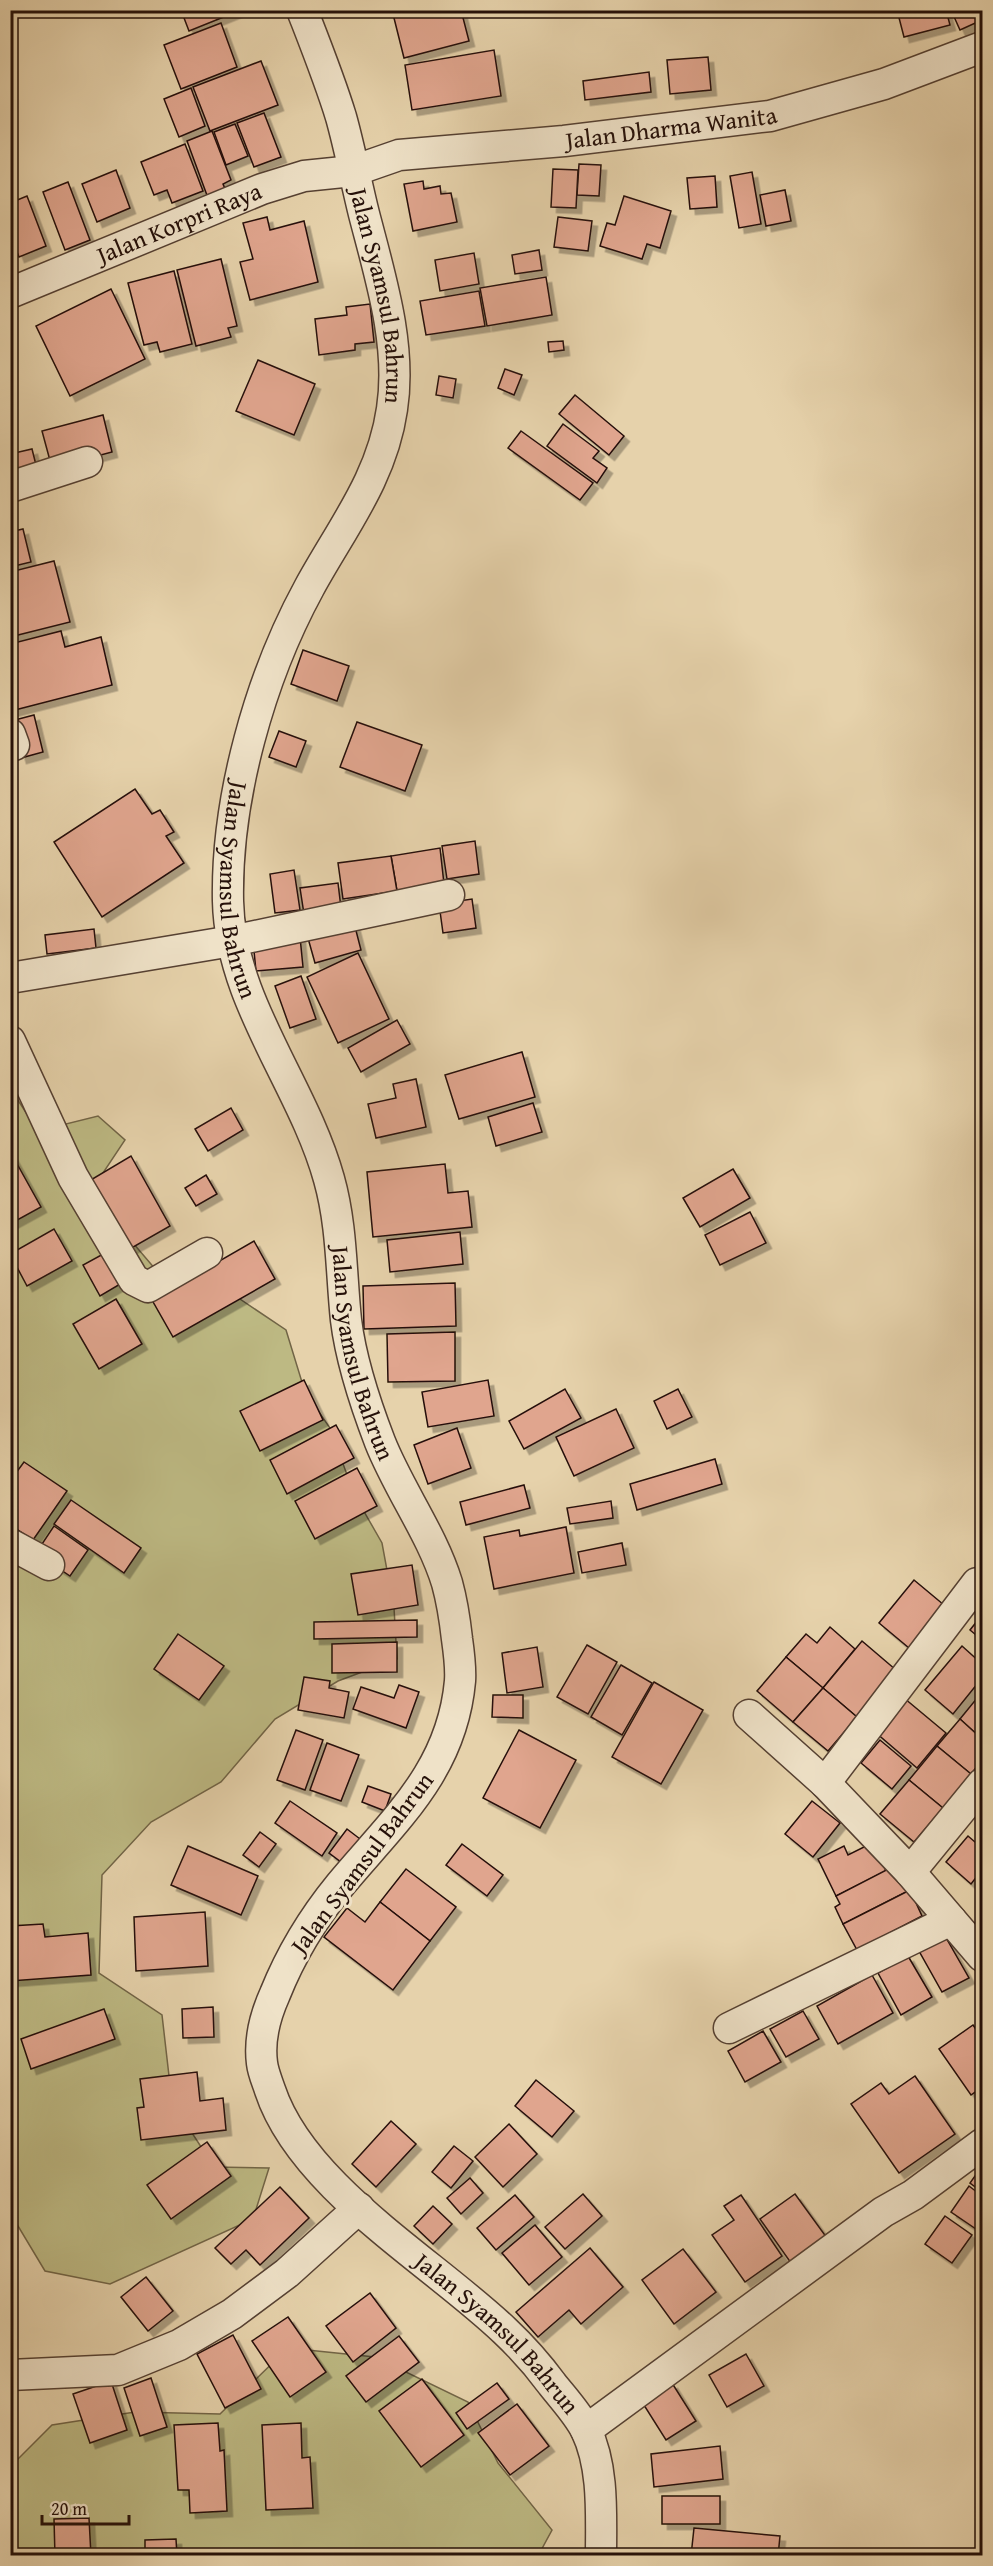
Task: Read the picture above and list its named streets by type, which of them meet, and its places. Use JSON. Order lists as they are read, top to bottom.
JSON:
{
  "streets": {
    "street": ["Jalan Dharma Wanita", "Jalan Korpri Raya", "Jalan Syamsul Bahrun"]
  },
  "crossings": [
    ["Jalan Dharma Wanita", "Jalan Korpri Raya"],
    ["Jalan Dharma Wanita", "Jalan Syamsul Bahrun"],
    ["Jalan Korpri Raya", "Jalan Syamsul Bahrun"]
  ],
  "scale_bar": "20 m"
}
